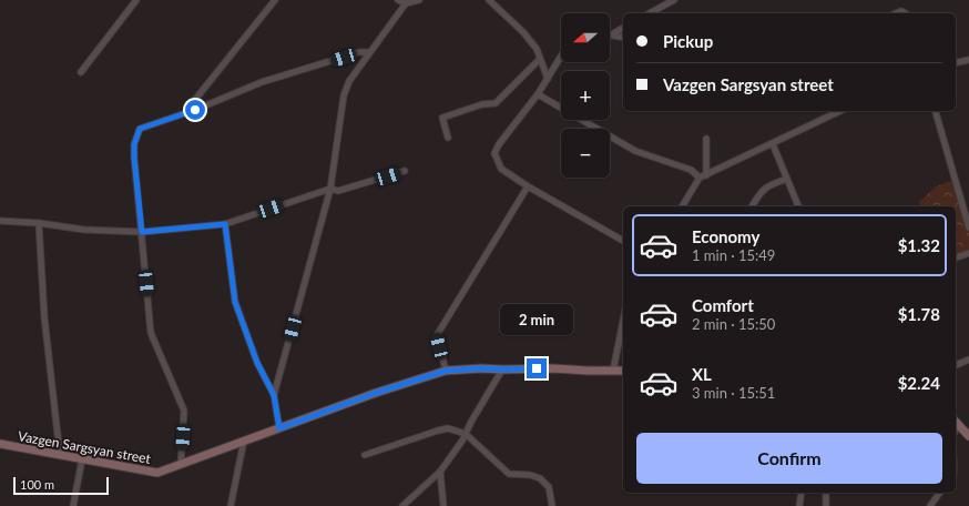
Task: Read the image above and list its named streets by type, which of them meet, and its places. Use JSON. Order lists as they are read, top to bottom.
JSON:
{
  "streets": {
    "street": ["Vazgen Sargsyan street"]
  },
  "scale_bar": "100 m",
  "north": "left",
  "page": {
    "map_buttons": ["+", "−"],
    "banner": ["Pickup", "Vazgen Sargsyan street"],
    "list": [
      {
        "name": "Economy",
        "note": "1 min · 15:49",
        "value": "$1.32"
      },
      {
        "name": "Comfort",
        "note": "2 min · 15:50",
        "value": "$1.78"
      },
      {
        "name": "XL",
        "note": "3 min · 15:51",
        "value": "$2.24"
      }
    ],
    "bubble": "2 min",
    "buttons": "Confirm",
    "scale": "100 m"
  }
}
